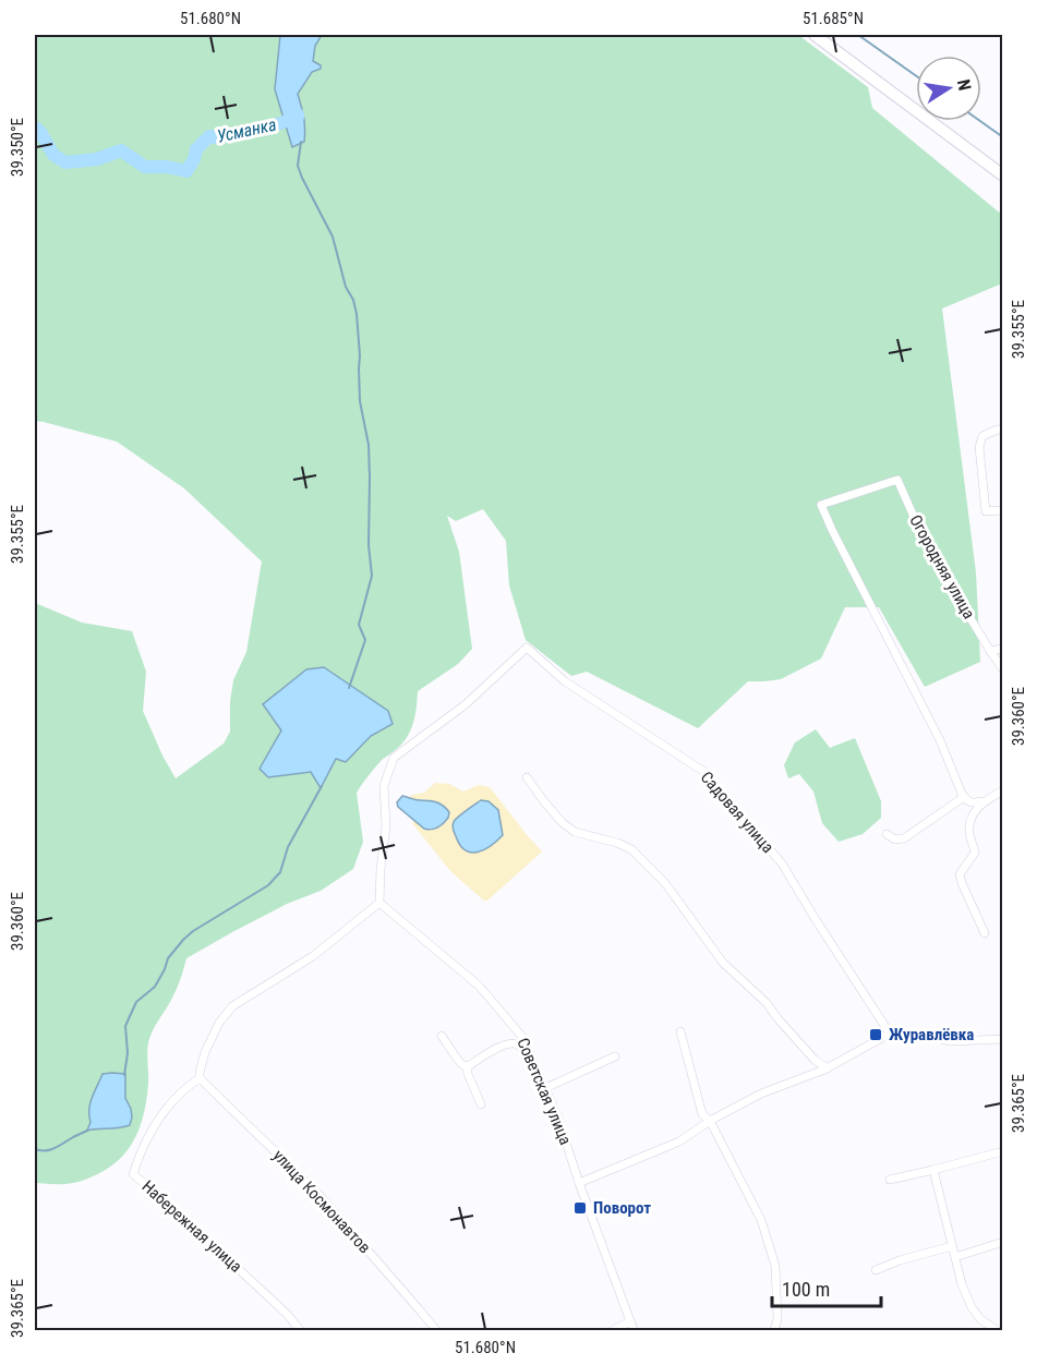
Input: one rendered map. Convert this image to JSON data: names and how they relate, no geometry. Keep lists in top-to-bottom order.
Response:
{
  "streets": {
    "street": [
      "Огородняя улица",
      "Садовая улица",
      "Советская улица",
      "улица Космонавтов",
      "Набережная улица"
    ]
  },
  "crossings": [
    ["Садовая улица", "Советская улица"],
    ["улица Космонавтов", "Набережная улица"]
  ],
  "water": ["Усманка"],
  "places": {
    "transit": ["Журавлёвка", "Поворот"]
  },
  "scale_bar": "100 m",
  "north": "right",
  "coordinates": [
    "51.680°N",
    "51.685°N",
    "39.350°E",
    "39.355°E",
    "39.360°E",
    "39.365°E"
  ]
}
